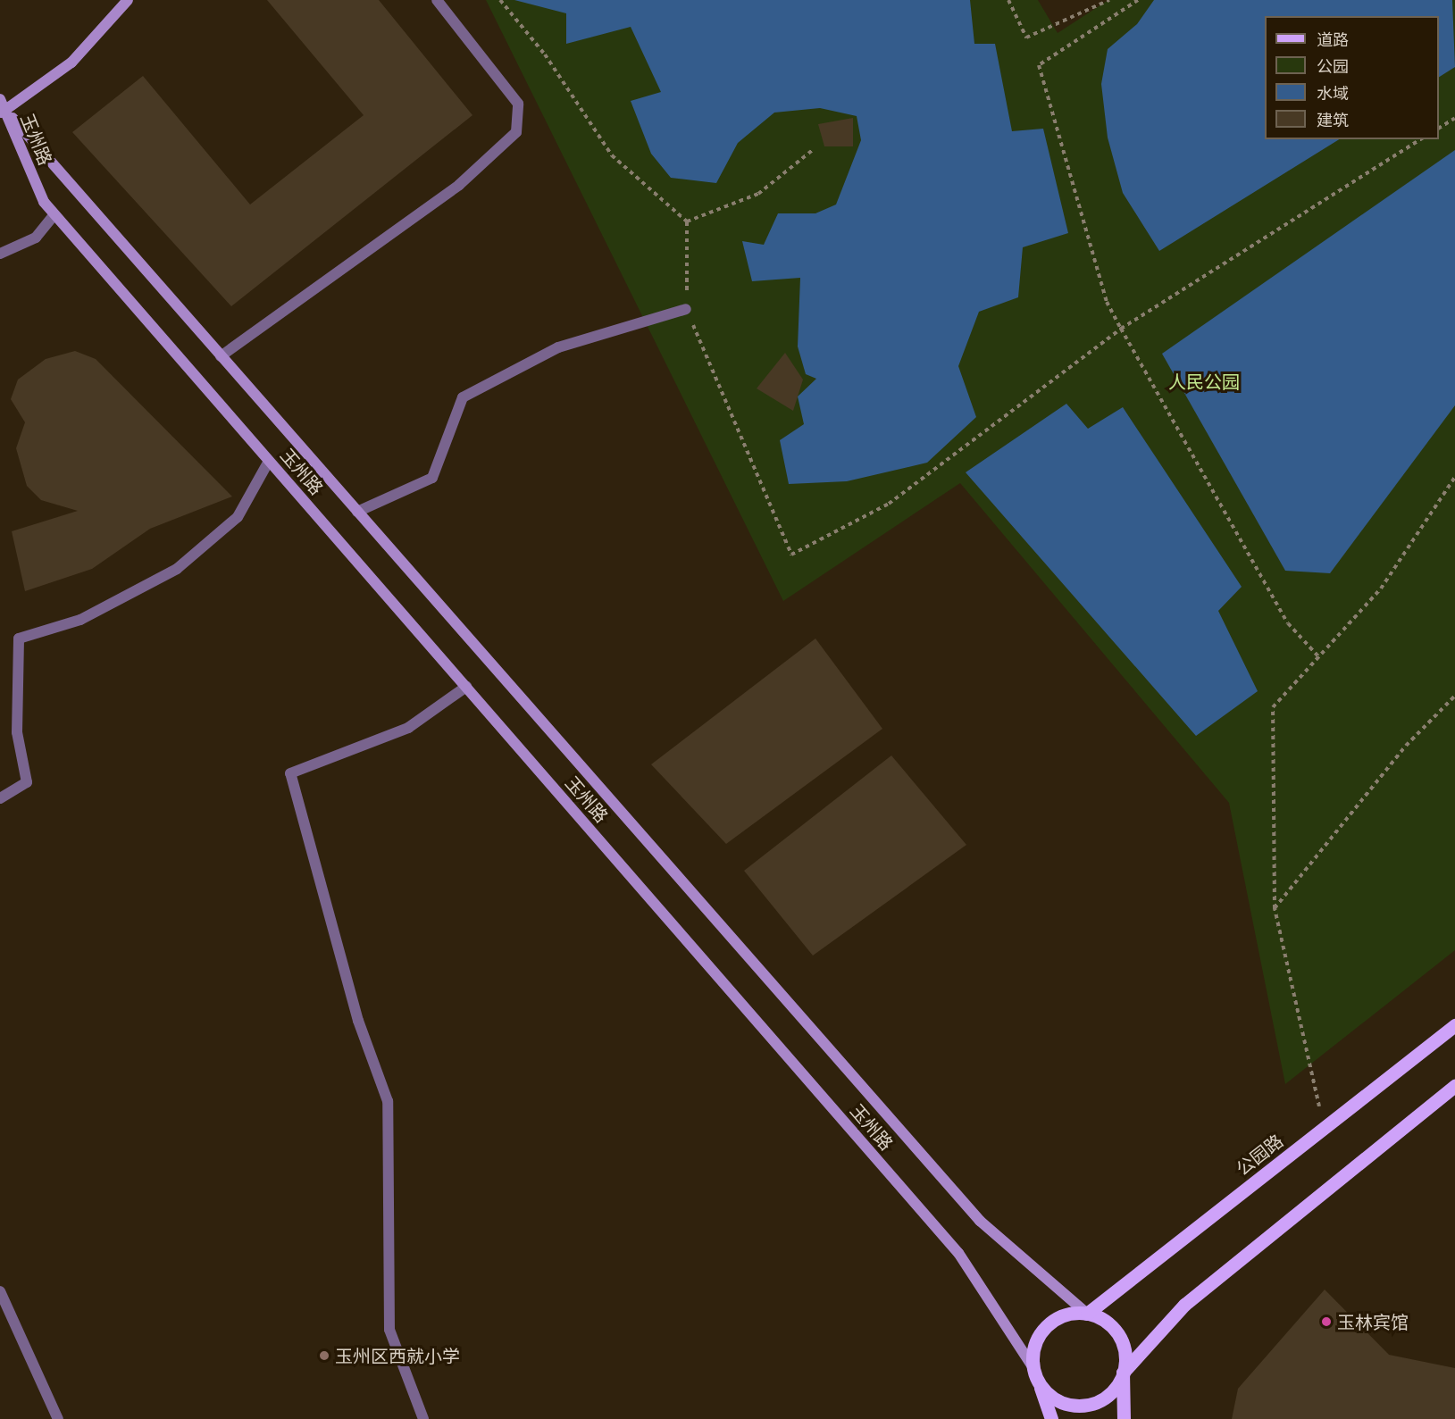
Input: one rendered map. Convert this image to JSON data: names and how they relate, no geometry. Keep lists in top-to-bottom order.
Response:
{
  "streets": {
    "main road": ["玉州路", "公园路"]
  },
  "crossings": [
    ["玉州路", "公园路"]
  ],
  "parks": ["人民公园"],
  "places": ["玉林宾馆", "玉州区西就小学"],
  "legend": [
    "道路",
    "公园",
    "水域",
    "建筑"
  ]
}
